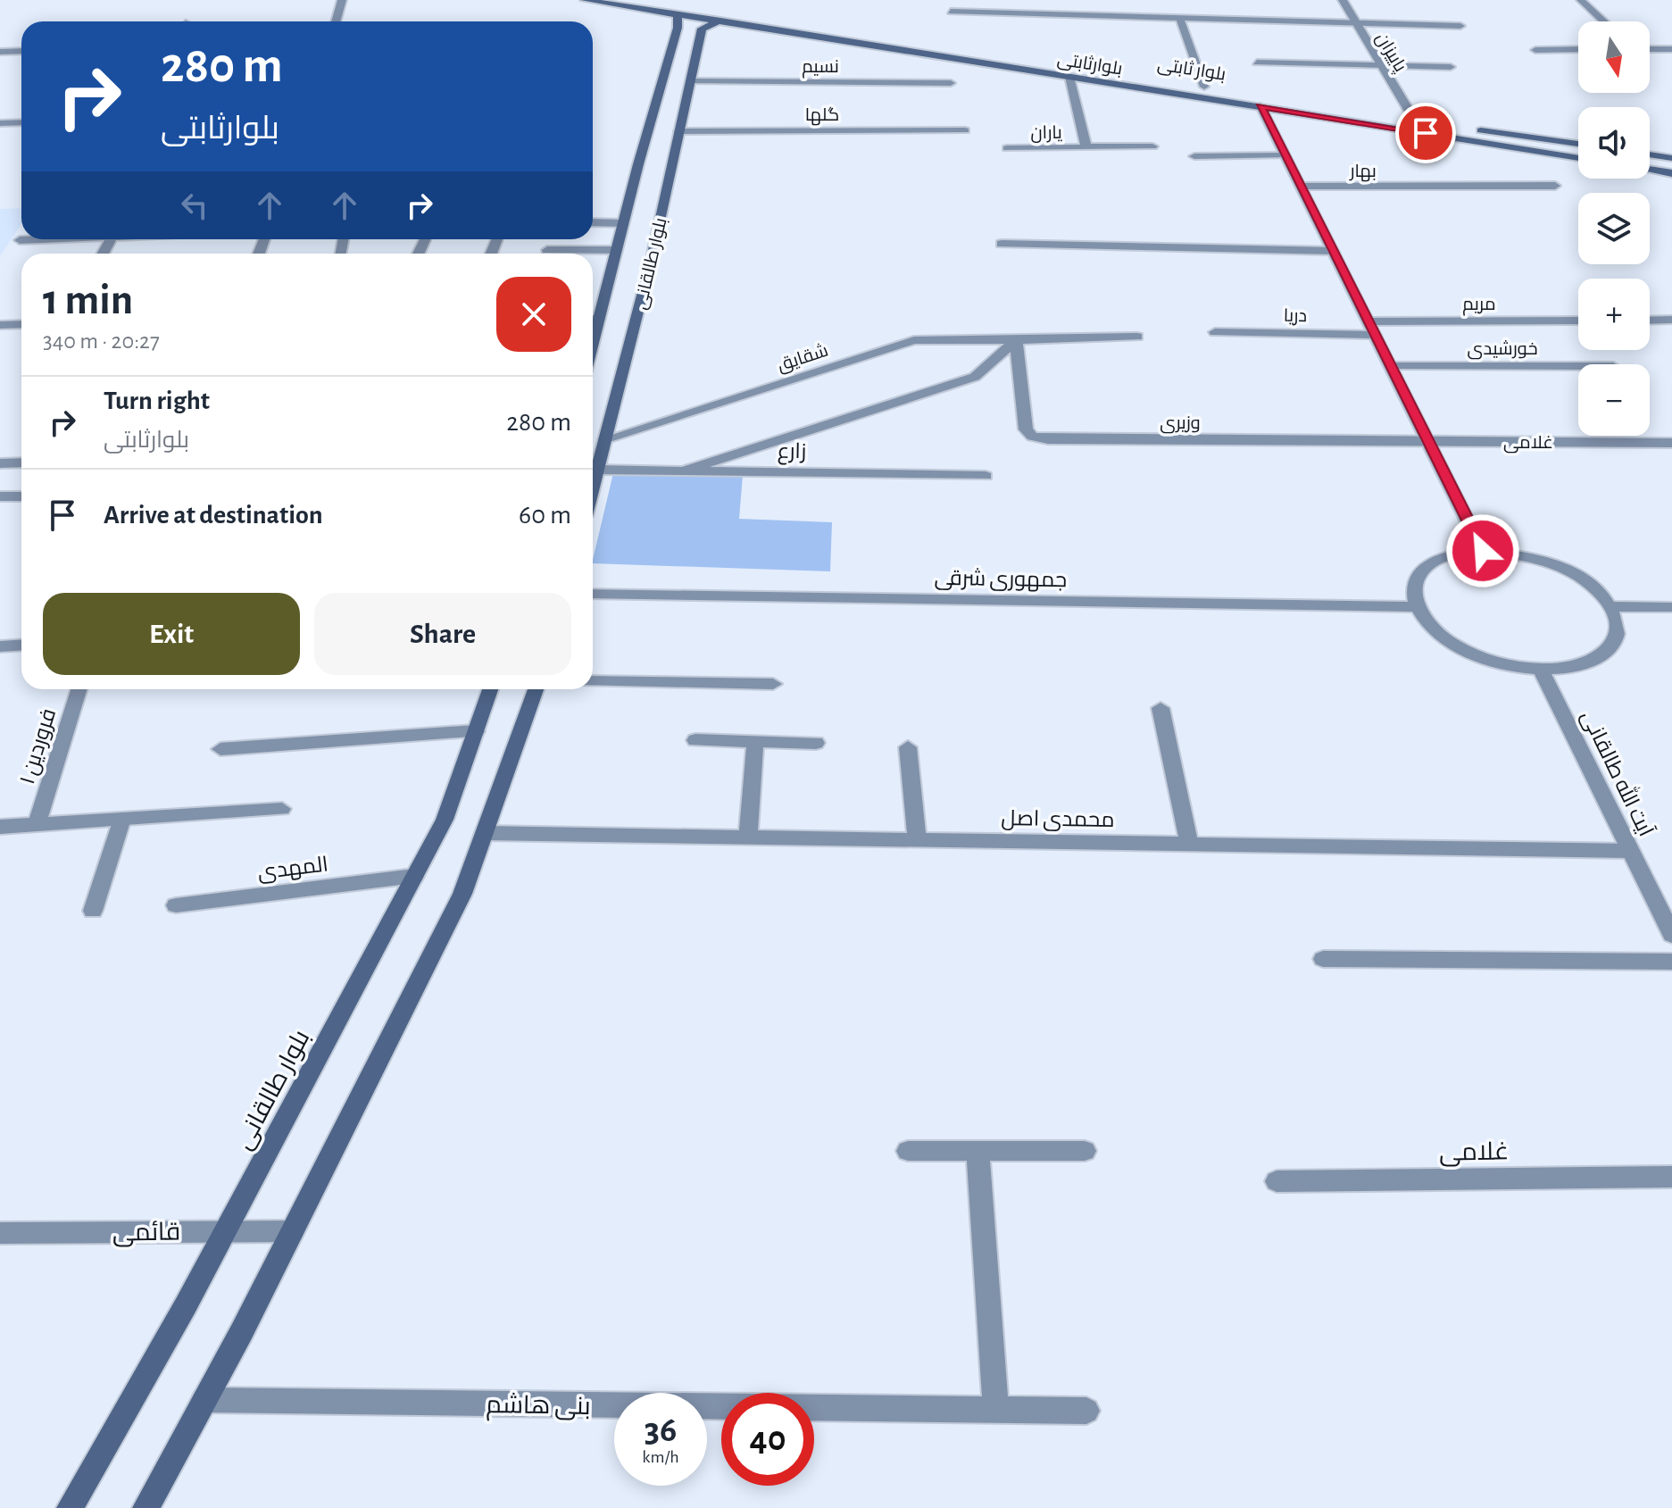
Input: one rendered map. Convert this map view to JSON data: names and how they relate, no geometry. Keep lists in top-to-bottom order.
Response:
{
  "streets": {
    "main road": ["بلوارثابتی", "بلوار ثابتی", "بلوار طالقانی"],
    "street": [
      "پاییزان",
      "نسیم",
      "گلها",
      "یاران",
      "بهار",
      "مریم",
      "دریا",
      "خورشیدی",
      "شقایق",
      "وزیری",
      "غلامی",
      "زارع",
      "جمهوری شرقی",
      "فروردین ۱",
      "آیت الله طالقانی",
      "محمدی اصل",
      "المهدی",
      "قائمی",
      "بنی هاشم"
    ]
  },
  "crossings": [
    ["پاییزان", "بلوار ثابتی"],
    ["بلوارثابتی", "یاران"],
    ["بلوارثابتی", "بلوار طالقانی"],
    ["نسیم", "بلوار طالقانی"],
    ["گلها", "بلوار طالقانی"],
    ["بلوار طالقانی", "شقایق"],
    ["بلوار طالقانی", "زارع"],
    ["بلوار طالقانی", "المهدی"],
    ["بلوار طالقانی", "قائمی"],
    ["شقایق", "وزیری"],
    ["وزیری", "غلامی"],
    ["آیت الله طالقانی", "محمدی اصل"]
  ],
  "north": "bottom",
  "page": {
    "map_buttons": ["+", "−"],
    "turn": ["280 m", "بلوارثابتی"],
    "heading": ["1 min", "340 m · 20:27"],
    "list": [
      {
        "name": "Turn right",
        "note": "بلوارثابتی",
        "value": "280 m"
      },
      {
        "name": "Arrive at destination",
        "value": "60 m"
      }
    ],
    "buttons": ["Exit", "Share"],
    "speed": "36 km/h",
    "limit": "40"
  }
}
